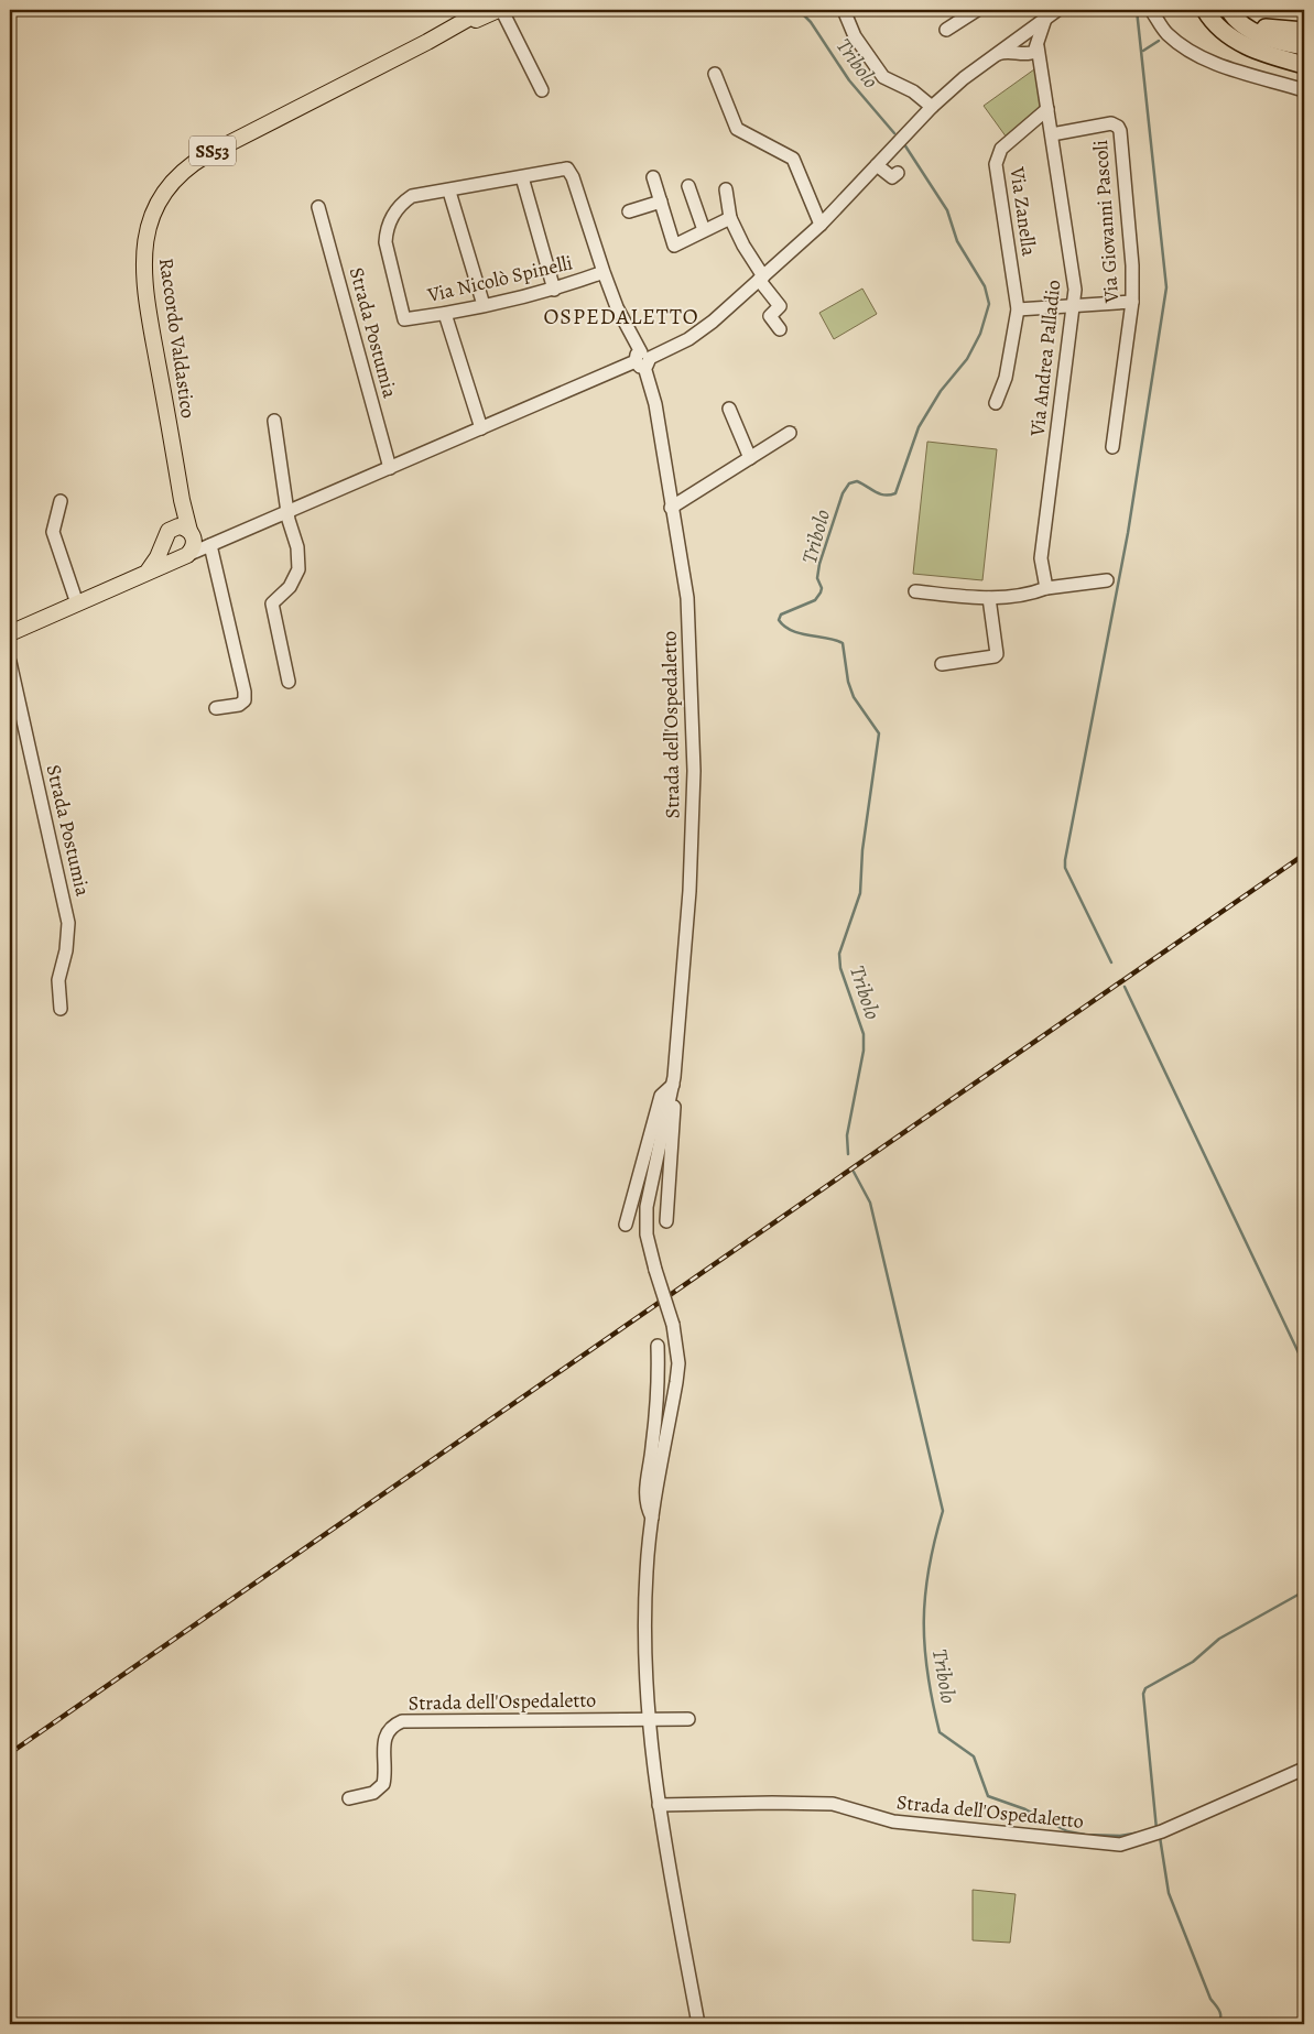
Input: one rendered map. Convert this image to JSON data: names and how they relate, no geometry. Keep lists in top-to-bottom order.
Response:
{
  "streets": {
    "main road": ["SS53", "Raccordo Valdastico"],
    "street": [
      "Via Zanella",
      "Via Giovanni Pascoli",
      "Via Nicolò Spinelli",
      "Strada Postumia",
      "Via Andrea Palladio",
      "Strada dell'Ospedaletto"
    ]
  },
  "crossings": [
    ["Via Zanella", "Via Andrea Palladio"],
    ["Via Giovanni Pascoli", "Via Andrea Palladio"],
    ["Via Nicolò Spinelli", "Strada dell'Ospedaletto"]
  ],
  "districts": ["OSPEDALETTO"],
  "water": ["Tribolo"]
}
